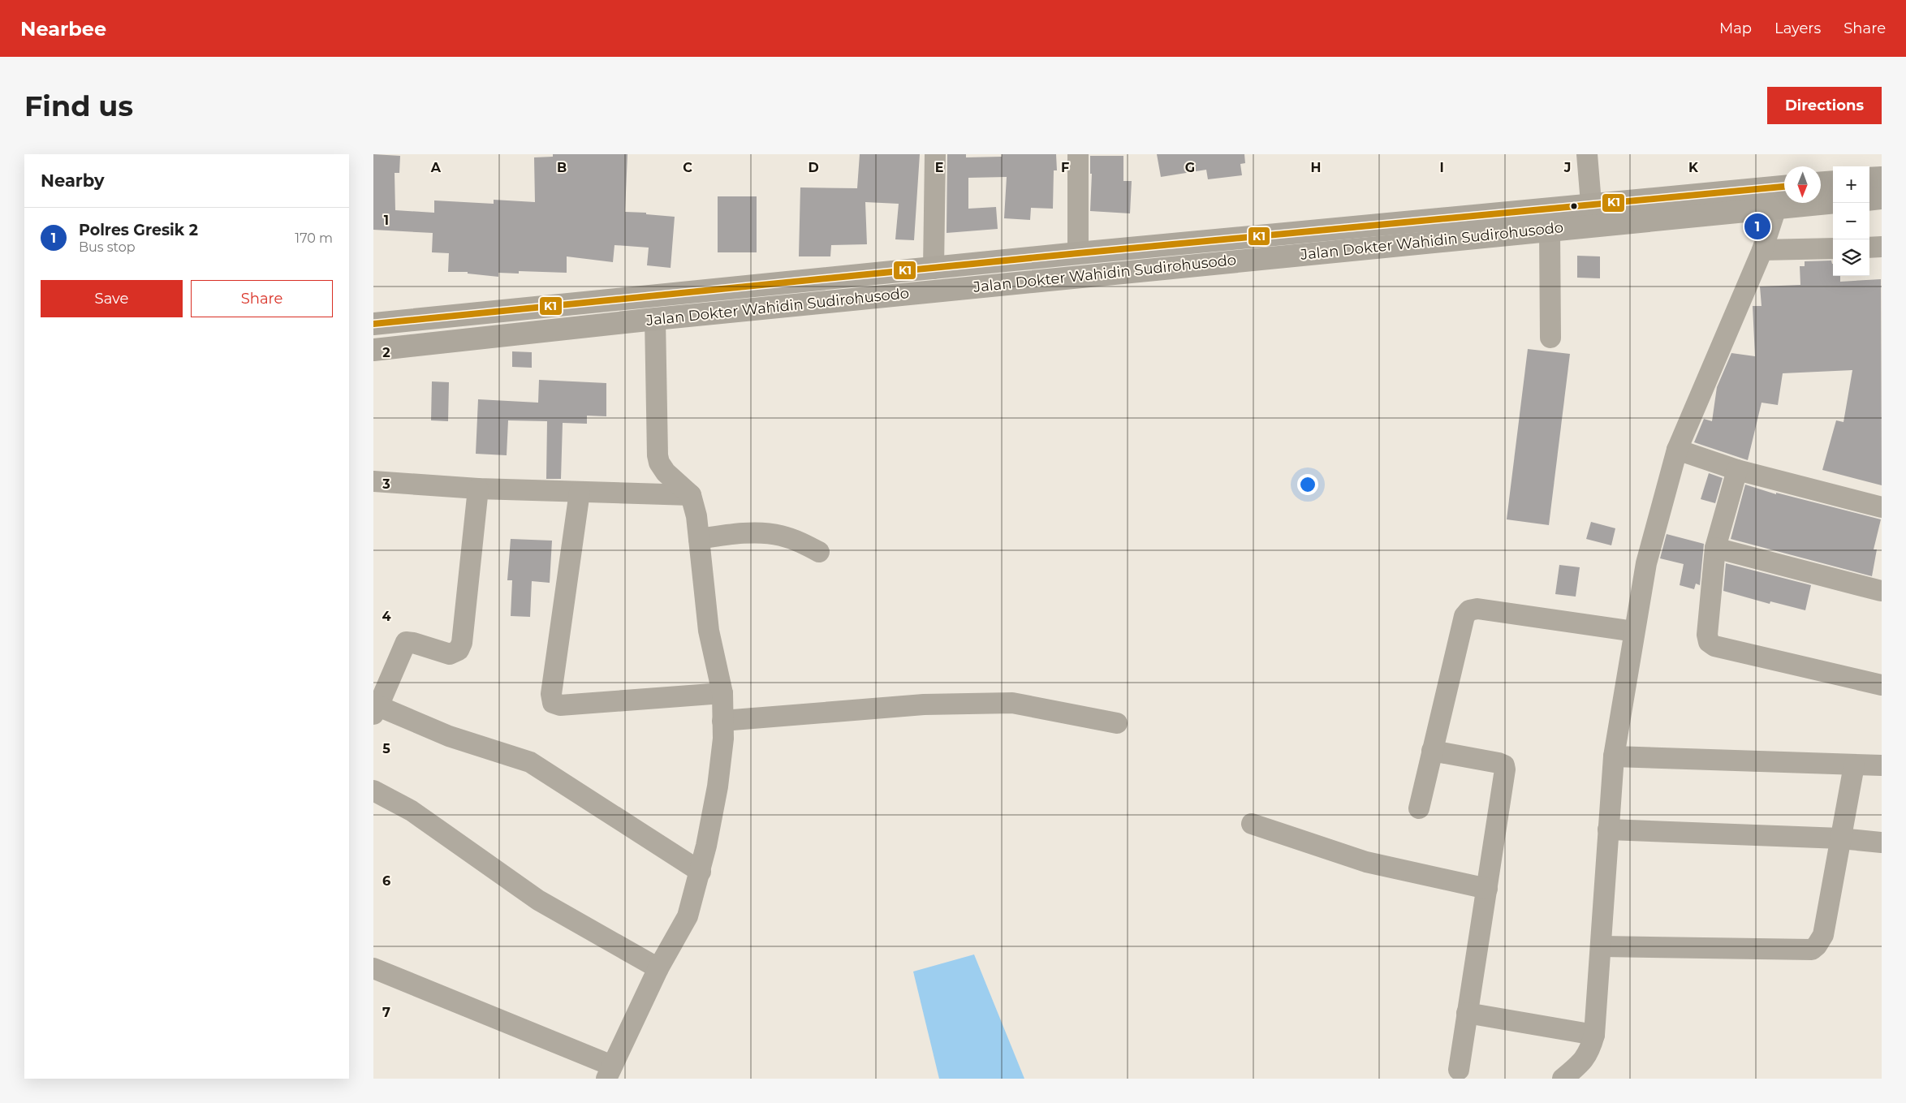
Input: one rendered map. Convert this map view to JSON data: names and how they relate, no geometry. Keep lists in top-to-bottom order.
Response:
{
  "streets": {
    "highway": ["Jalan Dokter Wahidin Sudirohusodo"]
  },
  "lines": ["transit line K1"],
  "north": "bottom",
  "page": {
    "header": "Nearbee",
    "nav": ["Map", "Layers", "Share"],
    "buttons": [
      "Directions",
      ["Save", "Share"]
    ],
    "title": "Find us",
    "heading": "Nearby",
    "map_buttons": ["+", "−"],
    "list": [
      {
        "mark": "1",
        "name": "Polres Gresik 2",
        "note": "Bus stop",
        "value": "170 m"
      }
    ],
    "pins": "1"
  },
  "grid": {
    "columns": [
      "A",
      "B",
      "C",
      "D",
      "E",
      "F",
      "G",
      "H",
      "I",
      "J",
      "K"
    ],
    "rows": [
      "1",
      "2",
      "3",
      "4",
      "5",
      "6",
      "7"
    ]
  }
}
